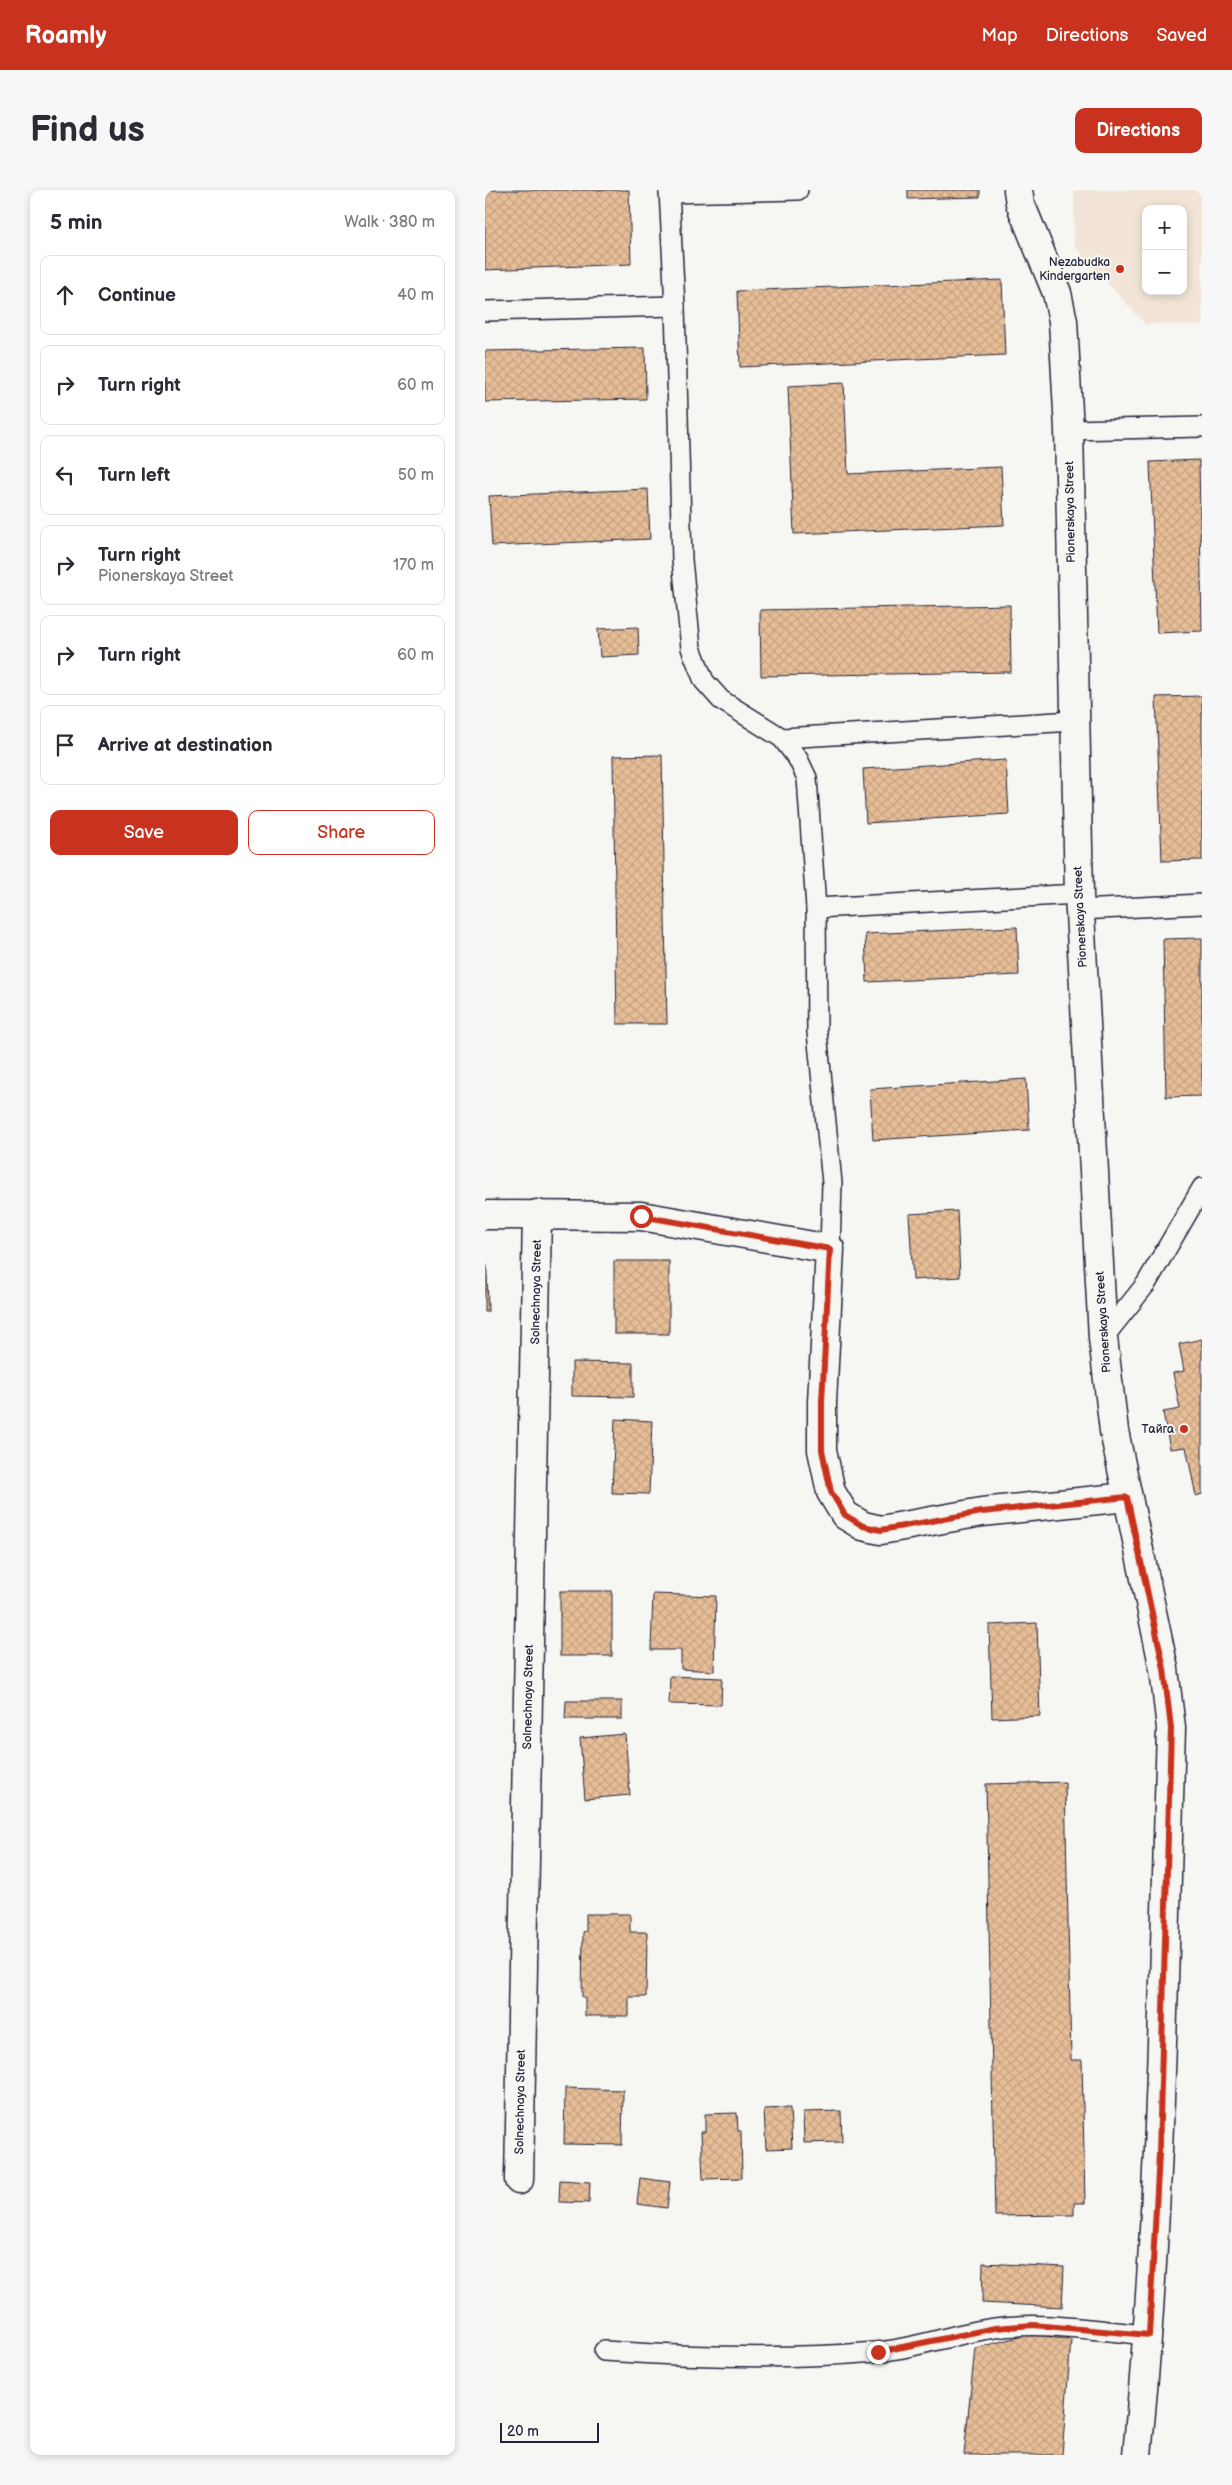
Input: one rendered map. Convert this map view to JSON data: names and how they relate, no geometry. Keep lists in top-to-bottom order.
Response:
{
  "streets": {
    "street": ["Pionerskaya Street", "Solnechnaya Street"]
  },
  "places": ["Nezabudka Kindergarten", "Тайга"],
  "scale_bar": "20 m",
  "page": {
    "header": "Roamly",
    "nav": ["Map", "Directions", "Saved"],
    "buttons": [
      "Directions",
      ["Save", "Share"]
    ],
    "title": "Find us",
    "heading": ["5 min", "Walk · 380 m"],
    "map_buttons": ["+", "−"],
    "list": [
      ["Continue", "40 m"],
      ["Turn right", "60 m"],
      ["Turn left", "50 m"],
      ["Turn right", "Pionerskaya Street", "170 m"],
      ["Turn right", "60 m"],
      "Arrive at destination"
    ],
    "scale": "20 m"
  }
}
